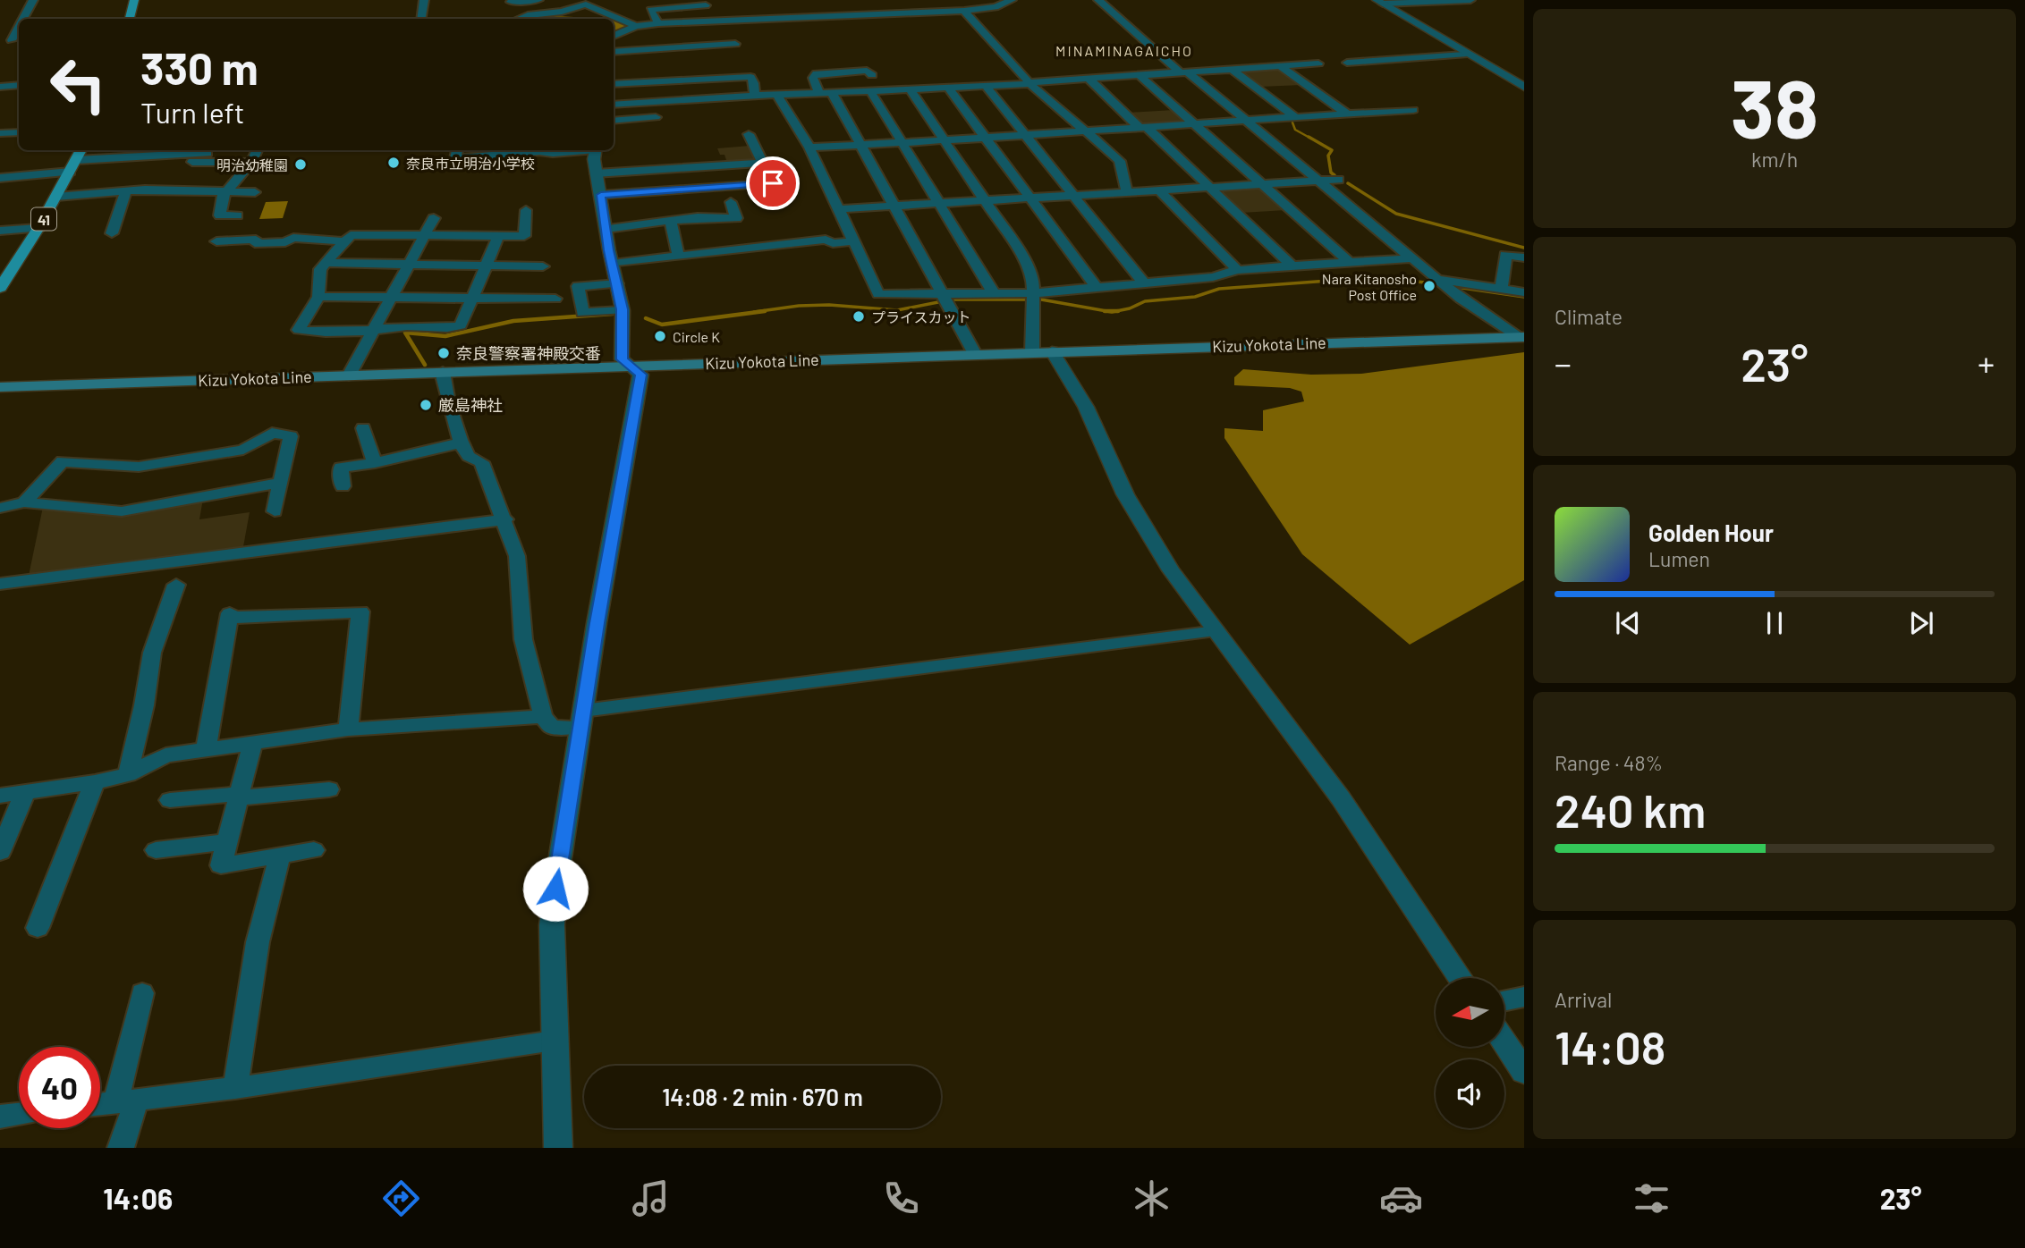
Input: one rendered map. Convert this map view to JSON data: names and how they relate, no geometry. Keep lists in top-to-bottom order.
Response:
{
  "streets": {
    "main road": ["41", "Kizu Yokota Line"]
  },
  "districts": ["MINAMINAGAICHO"],
  "places": [
    "奈良市立明治小学校",
    "明治幼稚園",
    "Nara Kitanosho Post Office",
    "プライスカット",
    "Circle K",
    "奈良警察署神殿交番",
    "厳島神社"
  ],
  "north": "left",
  "page": {
    "tile": [
      ["38", "km/h"],
      "Climate",
      ["Range · 48%", "240 km"],
      ["Arrival", "14:08"]
    ],
    "turn": ["330 m", "Turn left"],
    "heat": ["−", "23°", "+"],
    "song": ["Golden Hour", "Lumen"],
    "limit": "40",
    "trip": "14:08 · 2 min · 670 m",
    "tabs": ["14:06", "23°"]
  }
}
